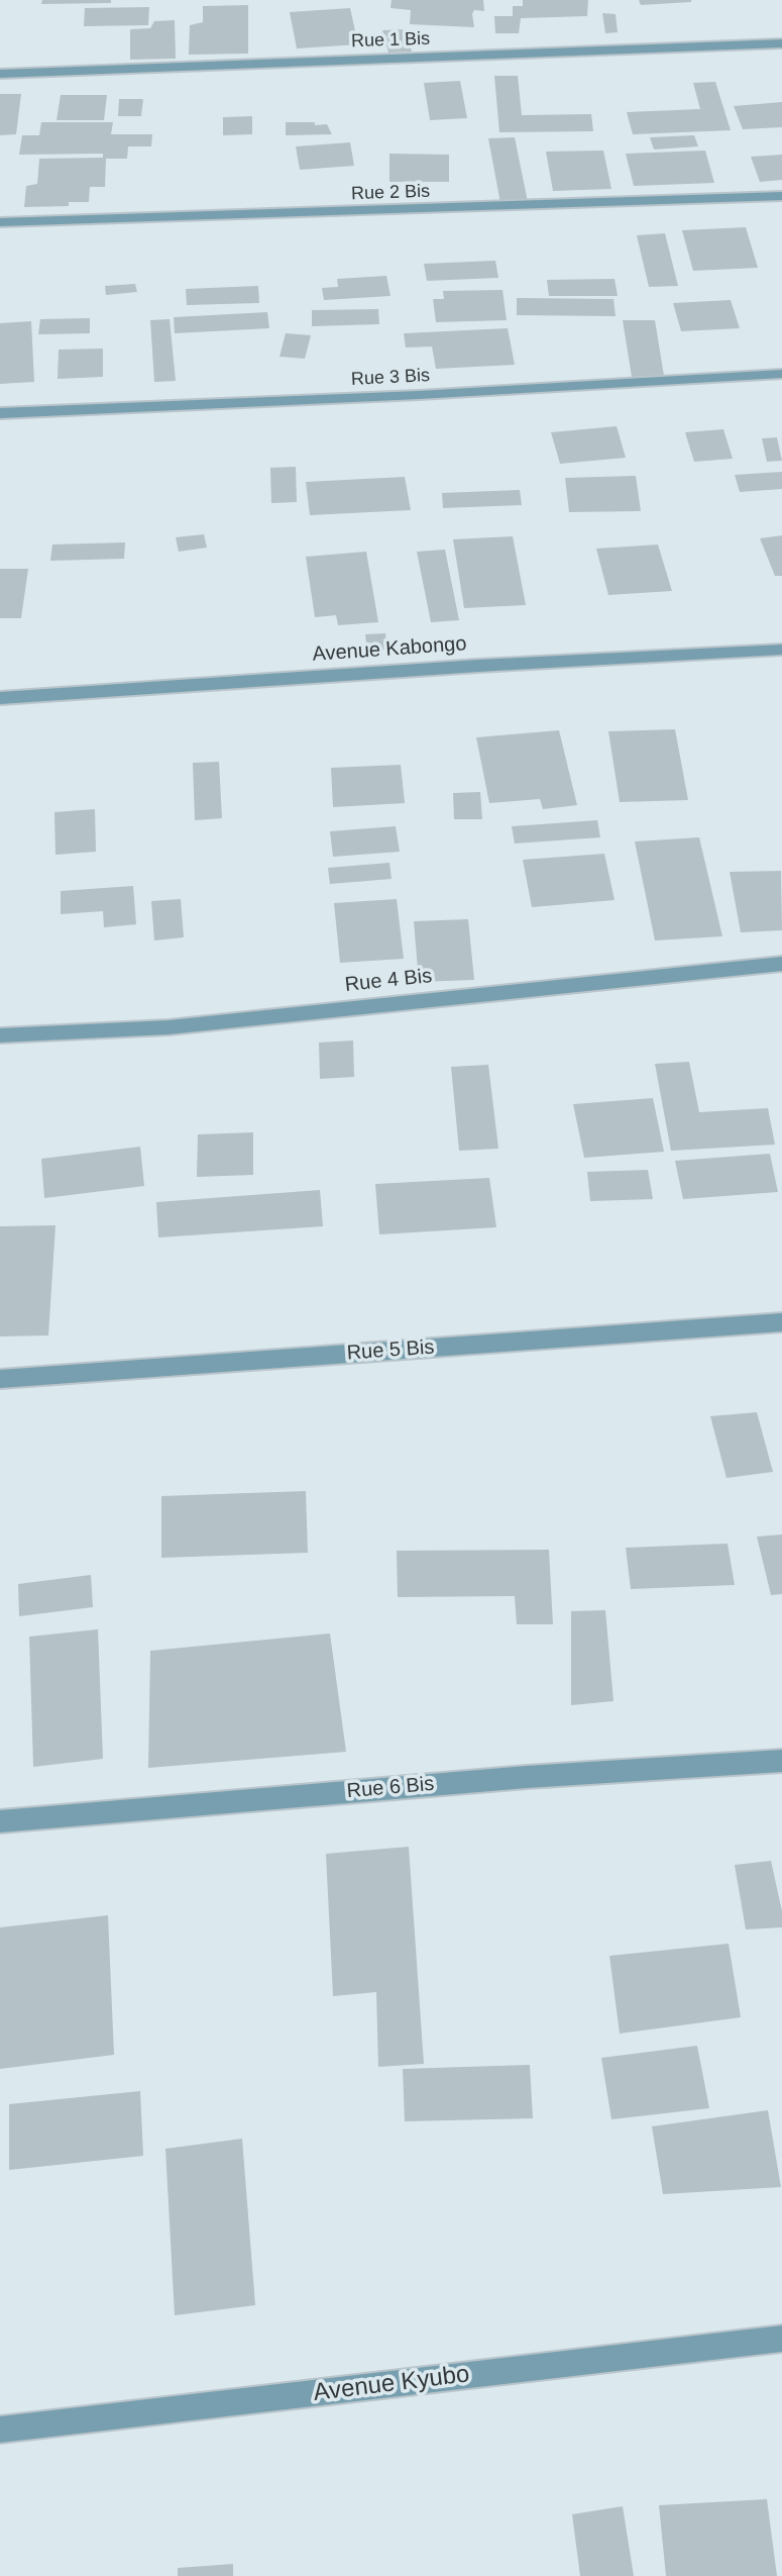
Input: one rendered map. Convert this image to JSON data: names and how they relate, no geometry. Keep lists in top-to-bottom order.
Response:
{
  "streets": {
    "street": [
      "Rue 1 Bis",
      "Rue 2 Bis",
      "Rue 3 Bis",
      "Avenue Kabongo",
      "Rue 4 Bis",
      "Rue 5 Bis",
      "Rue 6 Bis",
      "Avenue Kyubo"
    ]
  }
}
